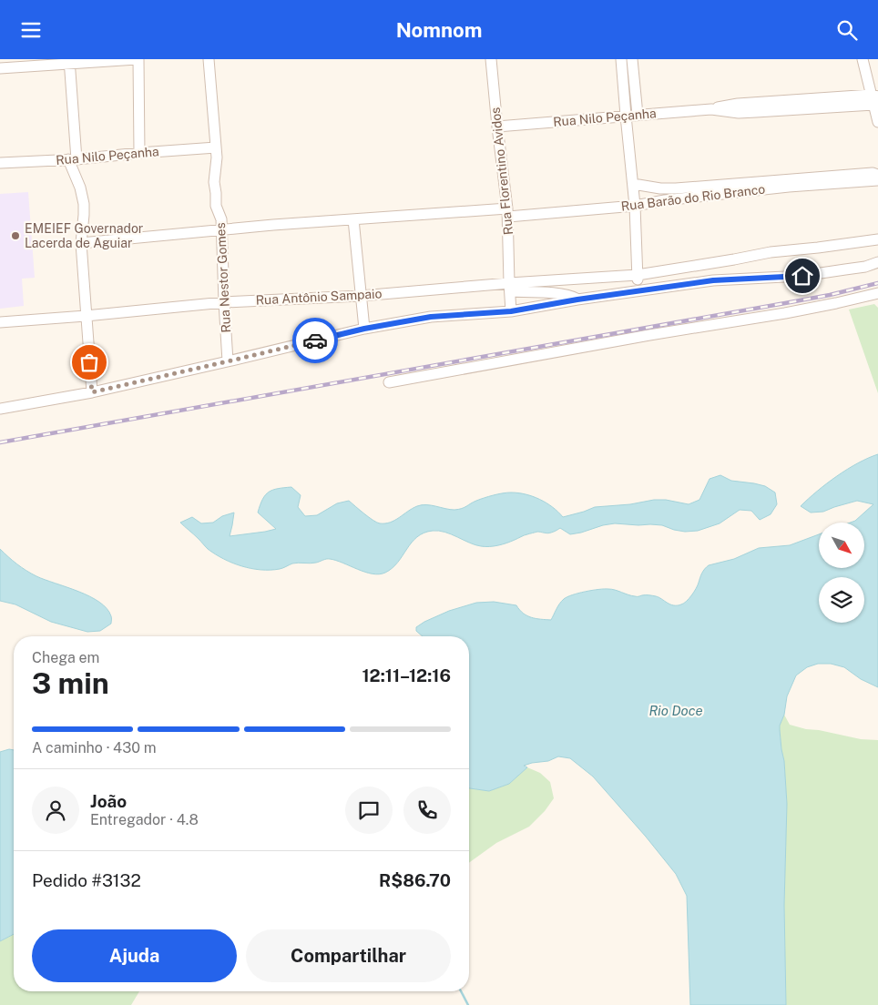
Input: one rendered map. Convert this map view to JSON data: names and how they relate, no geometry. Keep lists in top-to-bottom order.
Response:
{
  "streets": {
    "street": [
      "Rua Nilo Peçanha",
      "Rua Florentino Avidos",
      "Rua Barão do Rio Branco",
      "Rua Nestor Gomes",
      "Rua Antônio Sampaio"
    ]
  },
  "crossings": [
    ["Rua Nilo Peçanha", "Rua Florentino Avidos"],
    ["Rua Nilo Peçanha", "Rua Nestor Gomes"],
    ["Rua Florentino Avidos", "Rua Barão do Rio Branco"],
    ["Rua Florentino Avidos", "Rua Antônio Sampaio"],
    ["Rua Nestor Gomes", "Rua Antônio Sampaio"]
  ],
  "water": ["Rio Doce"],
  "places": ["EMEIEF Governador Lacerda de Aguiar"],
  "north": "bottom right",
  "page": {
    "header": "Nomnom",
    "heading": ["3 min", "Chega em", "12:11–12:16"],
    "panel": [
      "João",
      "Entregador · 4.8",
      "Pedido #3132",
      "R$86.70"
    ],
    "bar": "A caminho · 430 m",
    "buttons": ["Ajuda", "Compartilhar"]
  }
}
